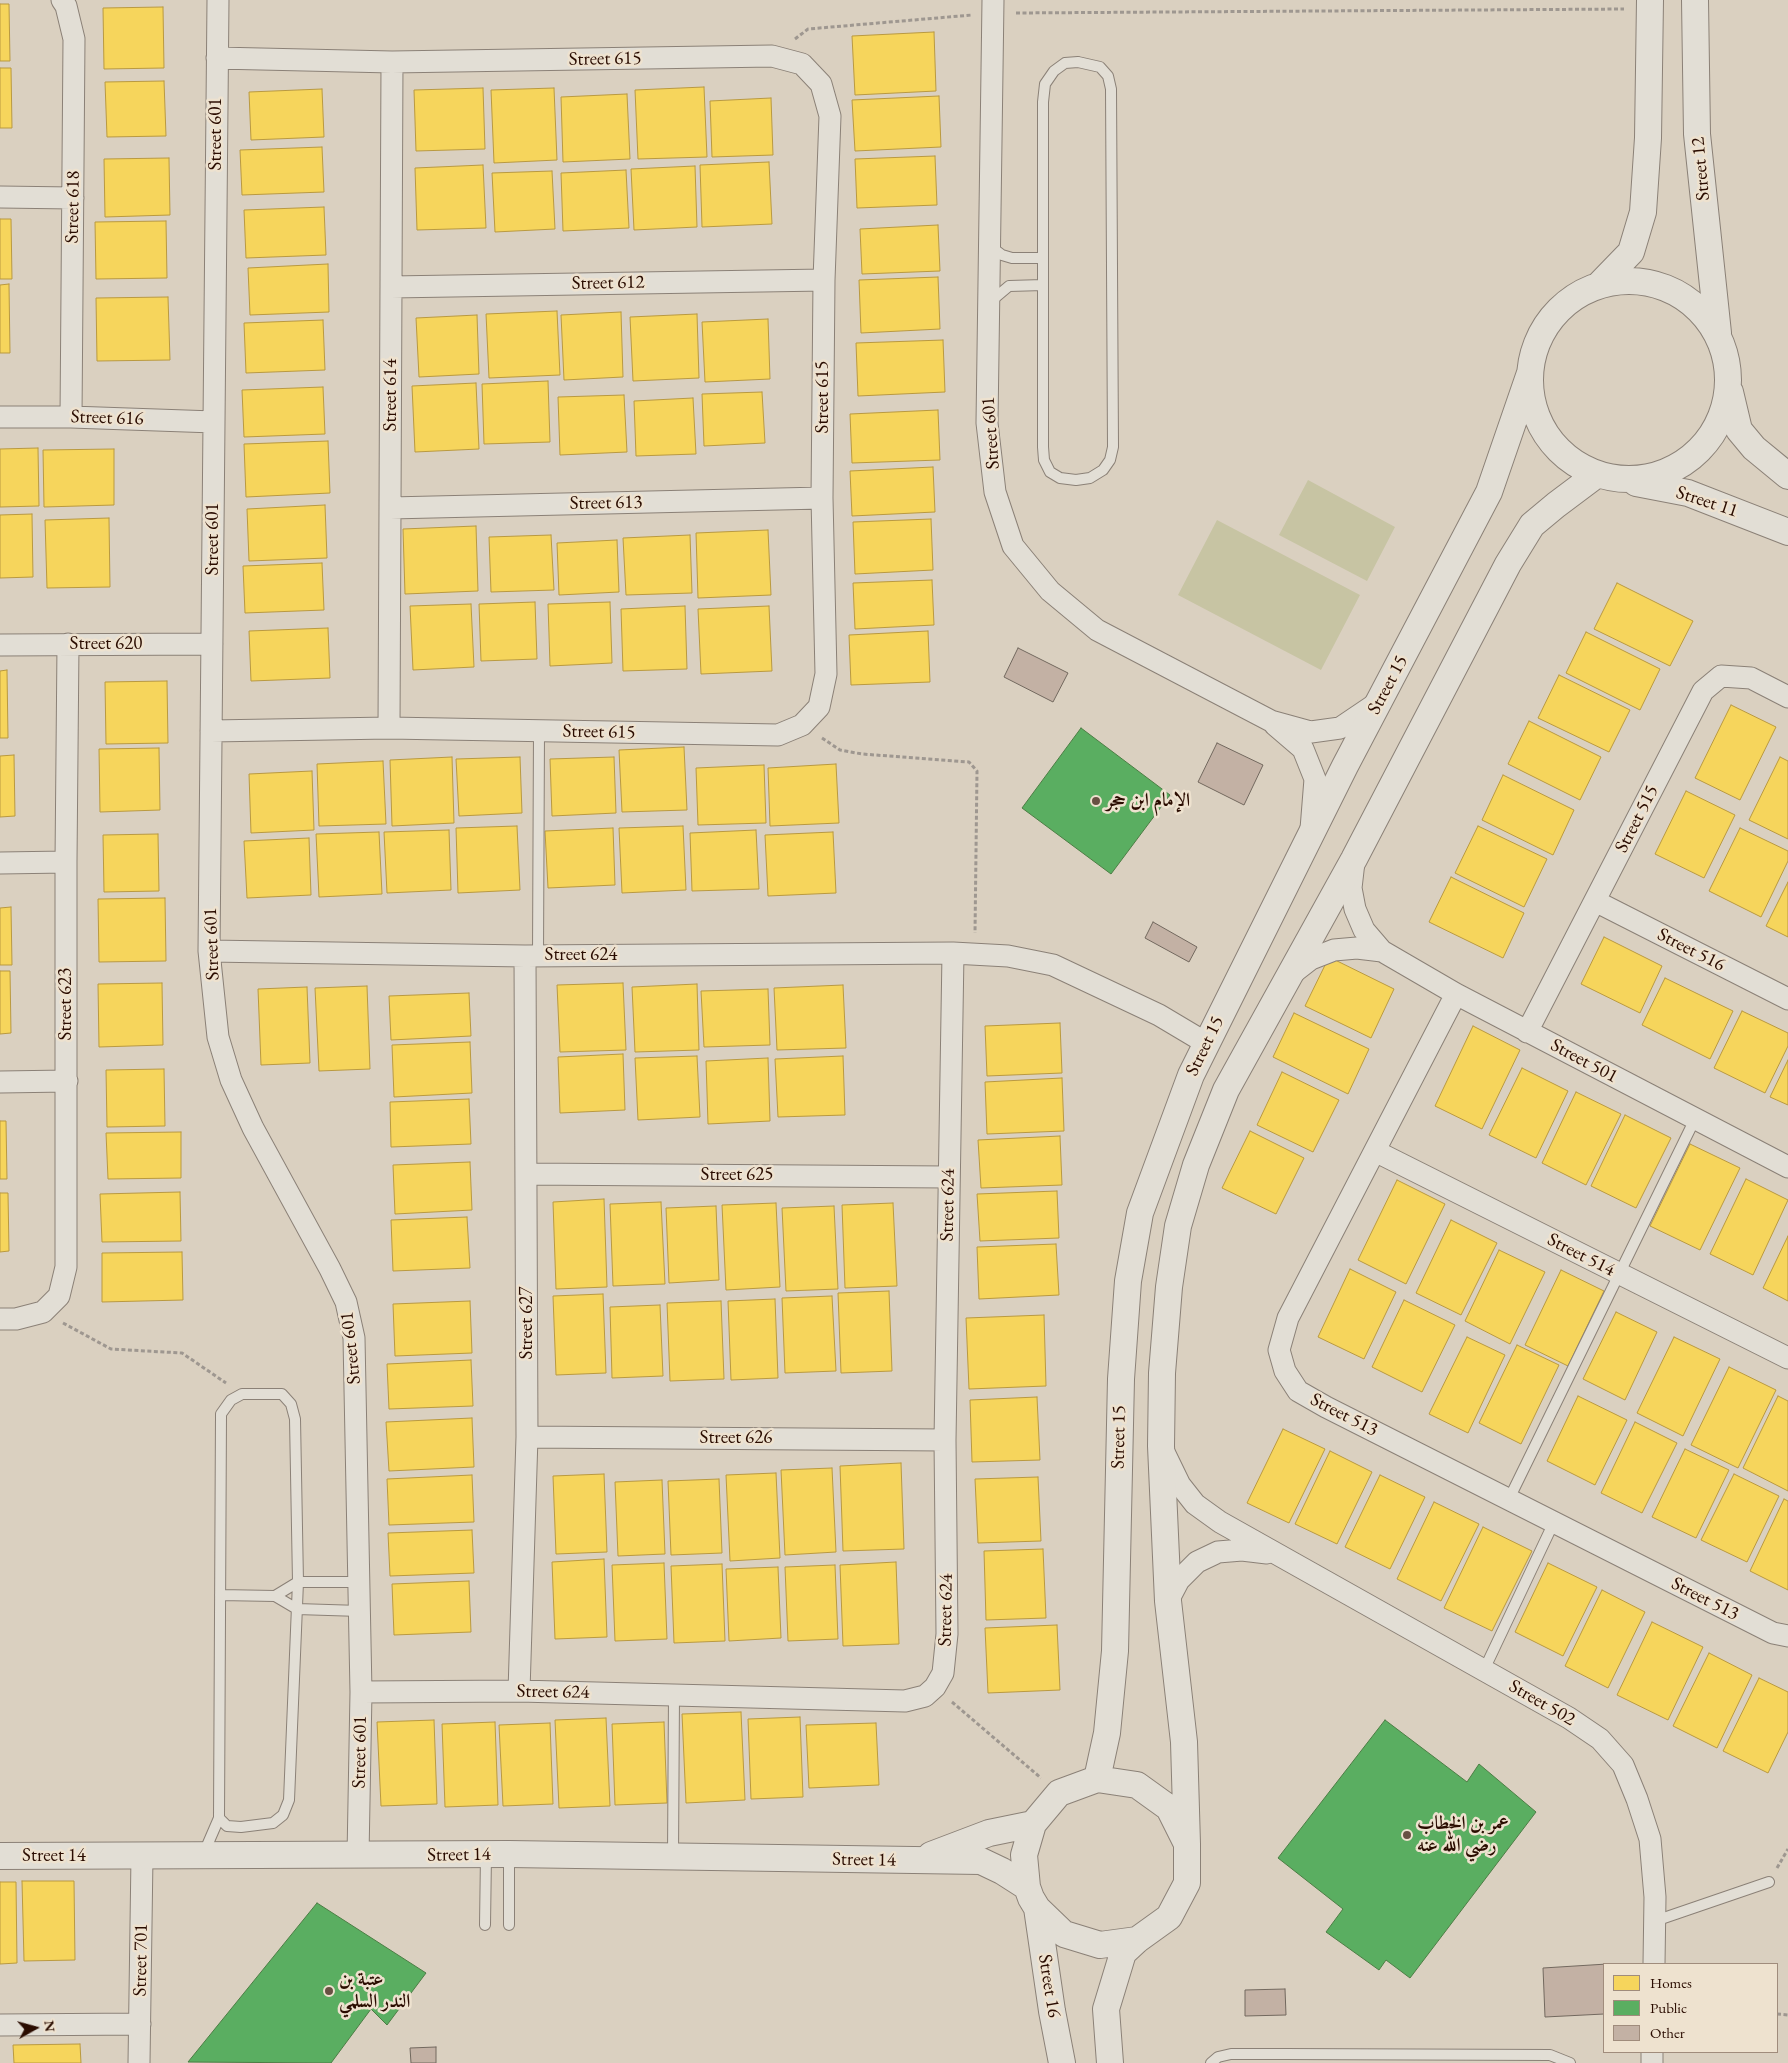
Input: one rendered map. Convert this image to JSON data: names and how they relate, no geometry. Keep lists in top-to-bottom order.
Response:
{
  "streets": {
    "street": [
      "Street 615",
      "Street 601",
      "Street 12",
      "Street 618",
      "Street 612",
      "Street 614",
      "Street 616",
      "Street 11",
      "Street 613",
      "Street 620",
      "Street 15",
      "Street 515",
      "Street 516",
      "Street 624",
      "Street 623",
      "Street 501",
      "Street 625",
      "Street 514",
      "Street 627",
      "Street 513",
      "Street 626",
      "Street 502",
      "Street 14",
      "Street 701",
      "Street 16"
    ]
  },
  "crossings": [
    ["Street 615", "Street 601"],
    ["Street 615", "Street 612"],
    ["Street 615", "Street 614"],
    ["Street 615", "Street 613"],
    ["Street 601", "Street 616"],
    ["Street 601", "Street 620"],
    ["Street 601", "Street 15"],
    ["Street 601", "Street 624"],
    ["Street 601", "Street 14"],
    ["Street 618", "Street 616"],
    ["Street 612", "Street 614"],
    ["Street 614", "Street 613"],
    ["Street 11", "Street 15"],
    ["Street 620", "Street 623"],
    ["Street 15", "Street 624"],
    ["Street 15", "Street 501"],
    ["Street 15", "Street 502"],
    ["Street 15", "Street 14"],
    ["Street 15", "Street 16"],
    ["Street 515", "Street 516"],
    ["Street 515", "Street 501"],
    ["Street 624", "Street 625"],
    ["Street 624", "Street 627"],
    ["Street 624", "Street 626"],
    ["Street 501", "Street 513"],
    ["Street 625", "Street 627"],
    ["Street 514", "Street 513"],
    ["Street 627", "Street 626"],
    ["Street 14", "Street 701"],
    ["Street 14", "Street 16"]
  ],
  "places": ["الإمام ابن حجر", "عمر بن الخطاب رضي الله عنه", "عتبة بن الندر السلمي"],
  "legend": ["Homes", "Public", "Other"],
  "north": "right"
}
